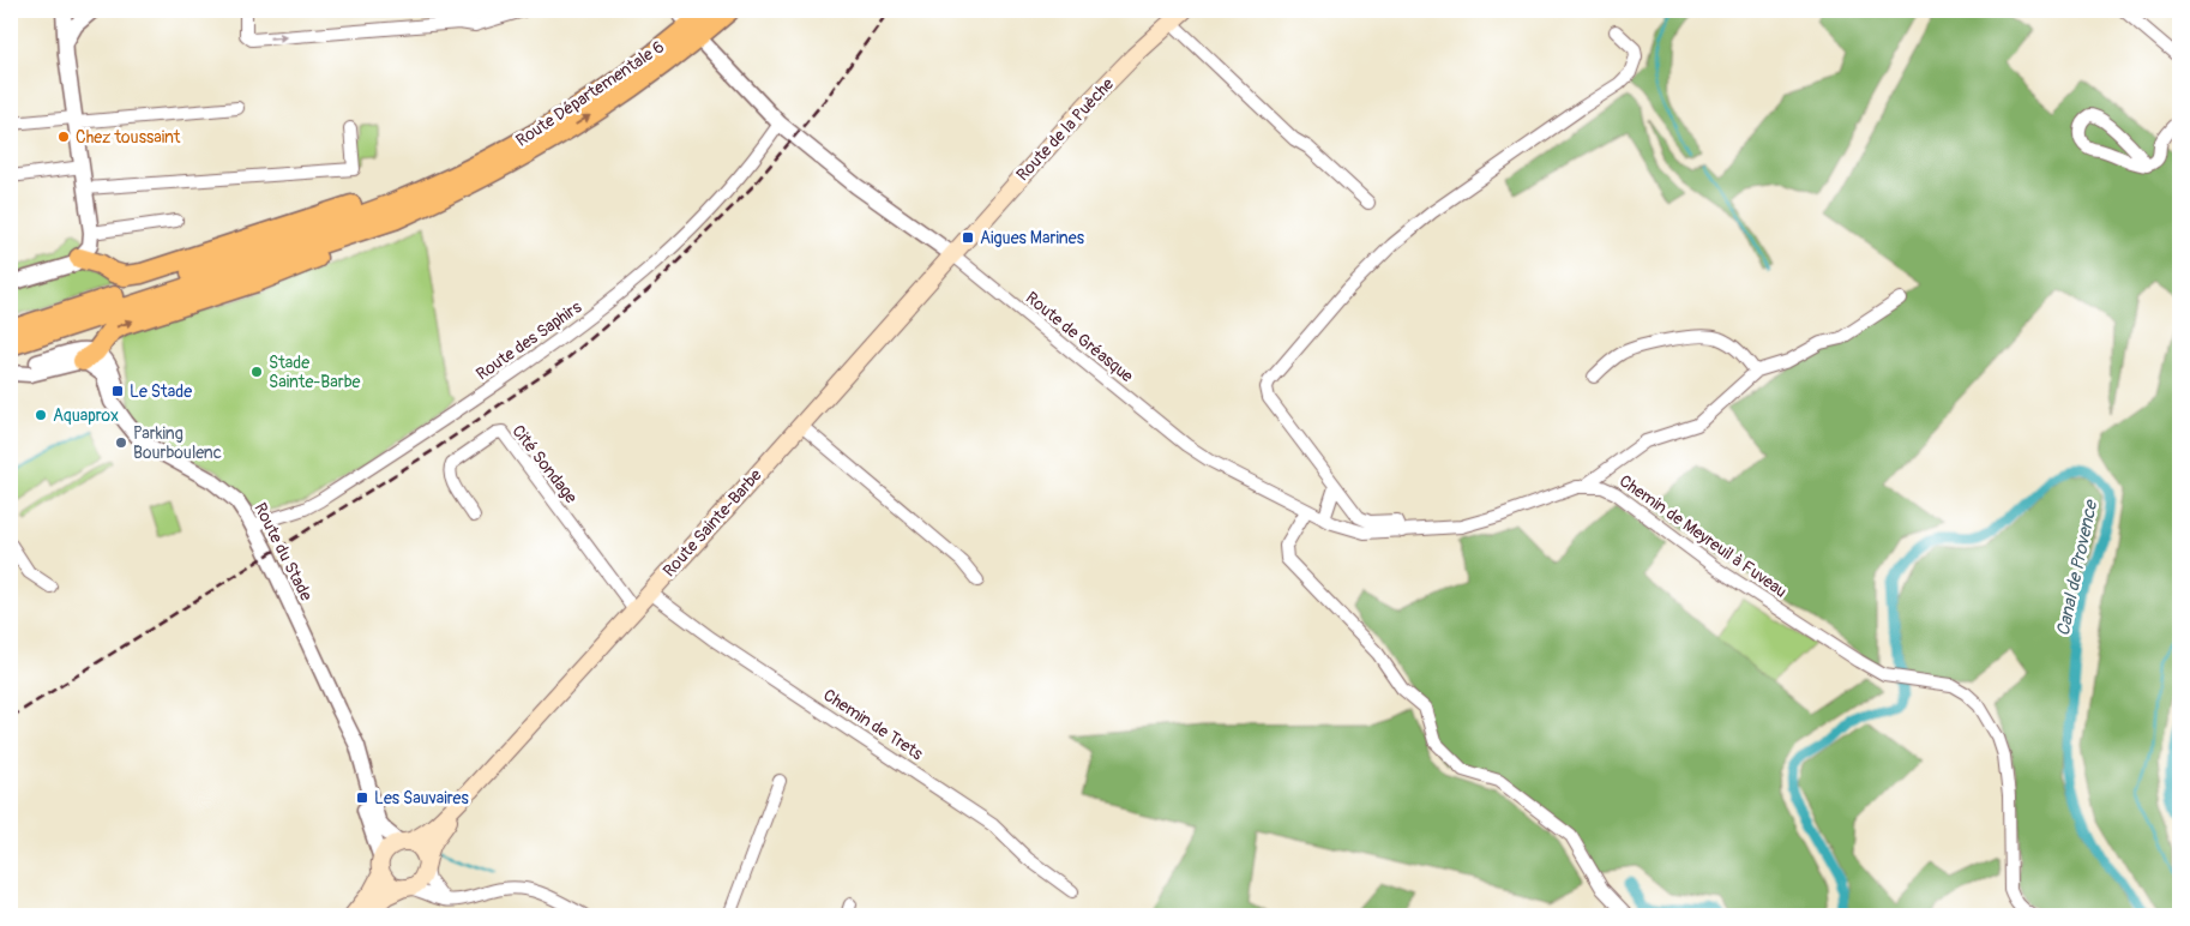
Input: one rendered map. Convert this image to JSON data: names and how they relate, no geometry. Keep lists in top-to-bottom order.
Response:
{
  "streets": {
    "highway": ["Route Départementale 6"],
    "main road": ["Route de la Puèche", "Route Sainte-Barbe"],
    "street": [
      "Route de Gréasque",
      "Route des Saphirs",
      "Cité Sondage",
      "Chemin de Meyreuil à Fuveau",
      "Route du Stade",
      "Chemin de Trets"
    ]
  },
  "crossings": [
    ["Route de la Puèche", "Route de Gréasque"],
    ["Route de la Puèche", "Route Sainte-Barbe"],
    ["Route de Gréasque", "Route Sainte-Barbe"],
    ["Route de Gréasque", "Chemin de Meyreuil à Fuveau"],
    ["Route des Saphirs", "Route du Stade"],
    ["Cité Sondage", "Route Sainte-Barbe"],
    ["Route Sainte-Barbe", "Route du Stade"],
    ["Route Sainte-Barbe", "Chemin de Trets"]
  ],
  "water": ["Canal de Provence"],
  "places": {
    "other": [
      "Chez toussaint",
      "Stade Sainte-Barbe",
      "Aquaprox",
      "Parking Bourboulenc"
    ],
    "transit": ["Aigues Marines", "Le Stade", "Les Sauvaires"]
  }
}
